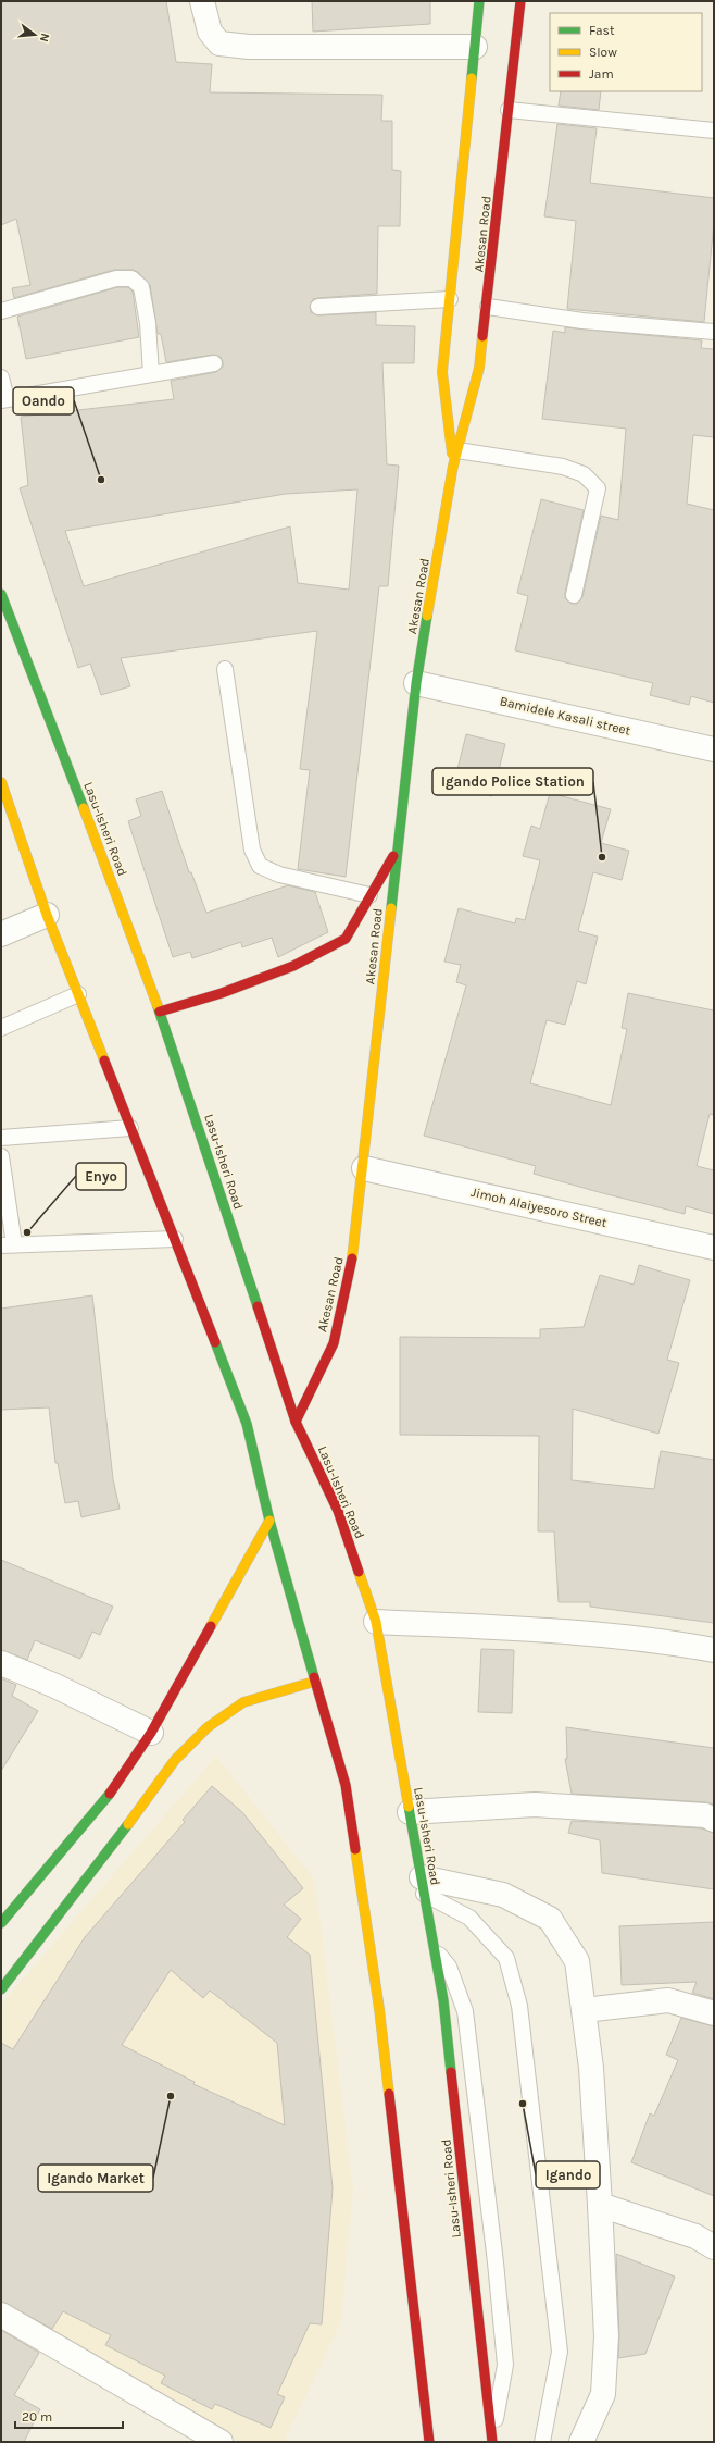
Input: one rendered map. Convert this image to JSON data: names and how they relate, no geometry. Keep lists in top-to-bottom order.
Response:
{
  "streets": {
    "main road": ["Akesan Road", "Lasu-Isheri Road"],
    "street": ["Bamidele Kasali street", "Jimoh Alaiyesoro Street"]
  },
  "crossings": [
    ["Akesan Road", "Bamidele Kasali street"],
    ["Akesan Road", "Lasu-Isheri Road"],
    ["Akesan Road", "Jimoh Alaiyesoro Street"]
  ],
  "places": [
    "Oando",
    "Igando Police Station",
    "Enyo",
    "Igando Market",
    "Igando"
  ],
  "legend": ["Fast", "Slow", "Jam"],
  "scale_bar": "20 m",
  "north": "right"
}
